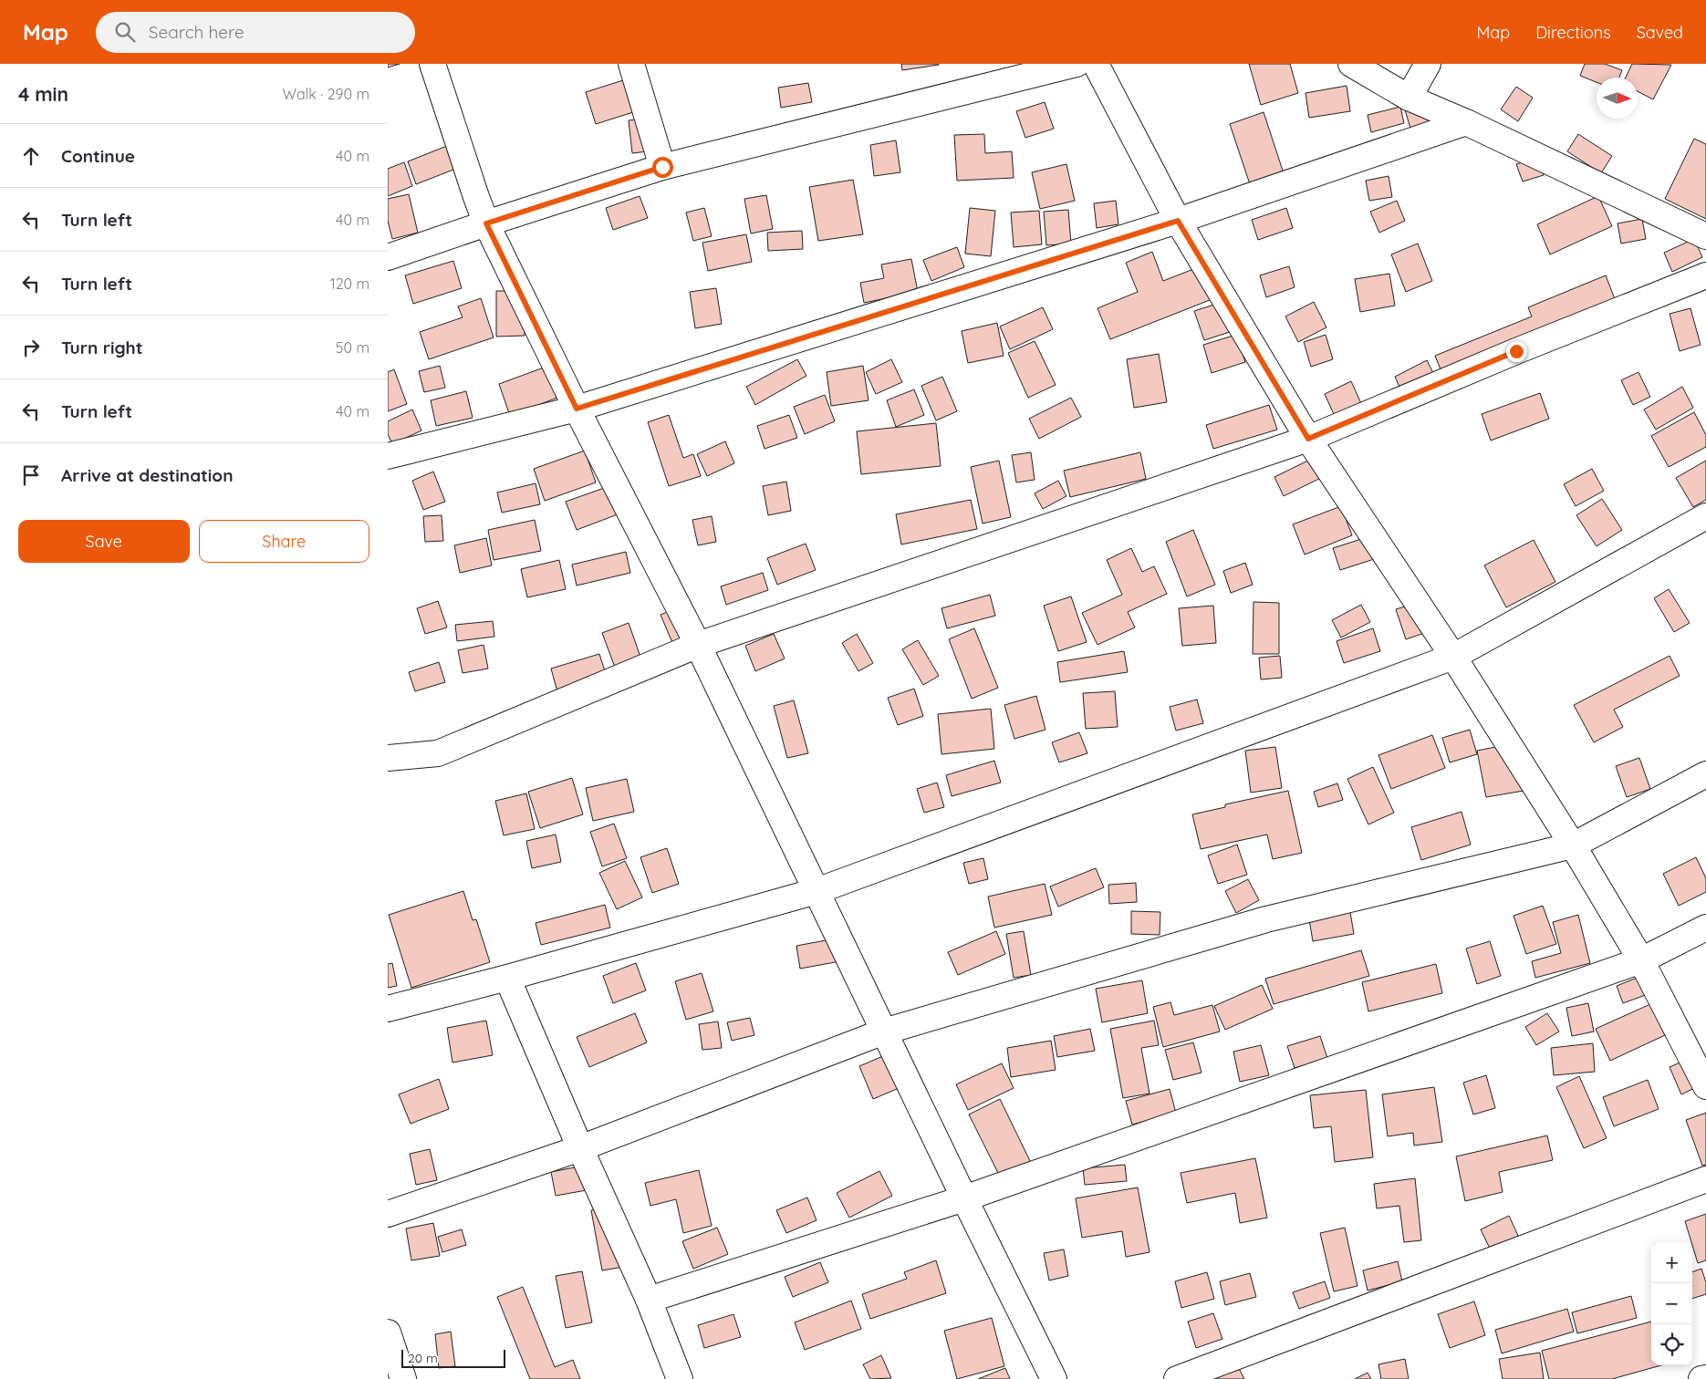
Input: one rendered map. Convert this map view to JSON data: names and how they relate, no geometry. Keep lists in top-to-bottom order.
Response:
{
  "scale_bar": "20 m",
  "north": "right",
  "page": {
    "header": "Map",
    "search": "Search here",
    "nav": ["Map", "Directions", "Saved"],
    "heading": ["4 min", "Walk · 290 m"],
    "list": [
      ["Continue", "40 m"],
      ["Turn left", "40 m"],
      ["Turn left", "120 m"],
      ["Turn right", "50 m"],
      ["Turn left", "40 m"],
      "Arrive at destination"
    ],
    "buttons": ["Save", "Share"],
    "map_buttons": ["+", "−"],
    "scale": "20 m"
  }
}
